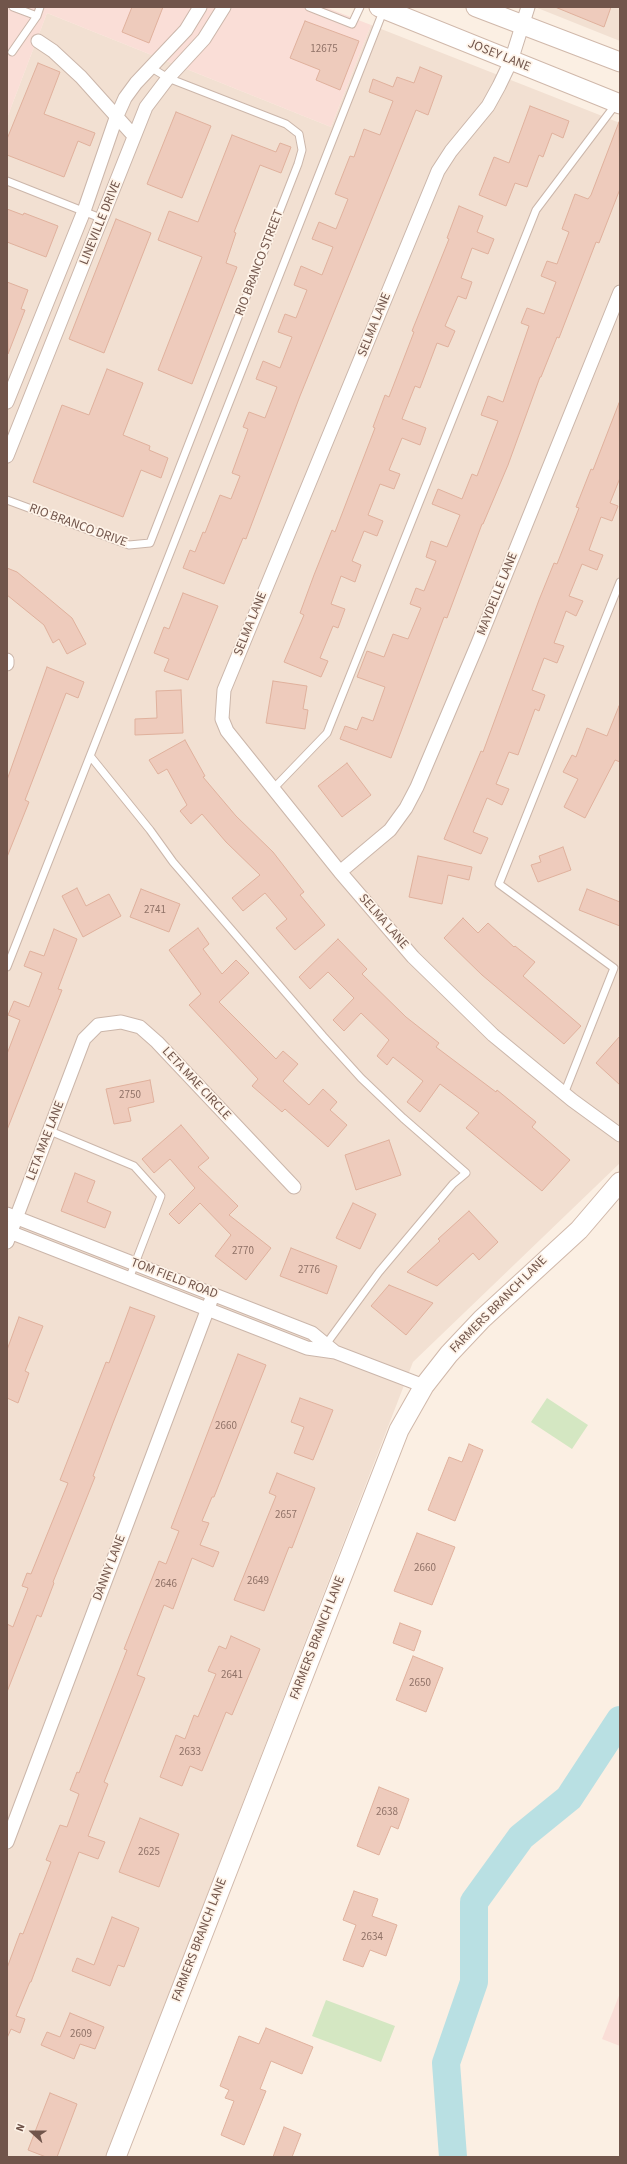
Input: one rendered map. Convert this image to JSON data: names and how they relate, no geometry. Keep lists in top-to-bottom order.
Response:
{
  "streets": {
    "street": [
      "JOSEY LANE",
      "LINEVILLE DRIVE",
      "SELMA LANE",
      "MAYDELLE LANE",
      "LETA MAE CIRCLE",
      "LETA MAE LANE",
      "TOM FIELD ROAD",
      "FARMERS BRANCH LANE",
      "DANNY LANE"
    ],
    "lane": ["RIO BRANCO STREET", "RIO BRANCO DRIVE"]
  },
  "crossings": [
    ["JOSEY LANE", "SELMA LANE"],
    ["LINEVILLE DRIVE", "RIO BRANCO STREET"],
    ["RIO BRANCO STREET", "RIO BRANCO DRIVE"],
    ["SELMA LANE", "MAYDELLE LANE"],
    ["LETA MAE CIRCLE", "LETA MAE LANE"],
    ["LETA MAE LANE", "TOM FIELD ROAD"],
    ["TOM FIELD ROAD", "FARMERS BRANCH LANE"],
    ["TOM FIELD ROAD", "DANNY LANE"]
  ],
  "house_numbers": [
    "12675",
    "2741",
    "2750",
    "2770",
    "2776",
    "2660",
    "2657",
    "2660",
    "2649",
    "2646",
    "2641",
    "2650",
    "2633",
    "2638",
    "2625",
    "2634",
    "2609"
  ],
  "north": "left"
}
